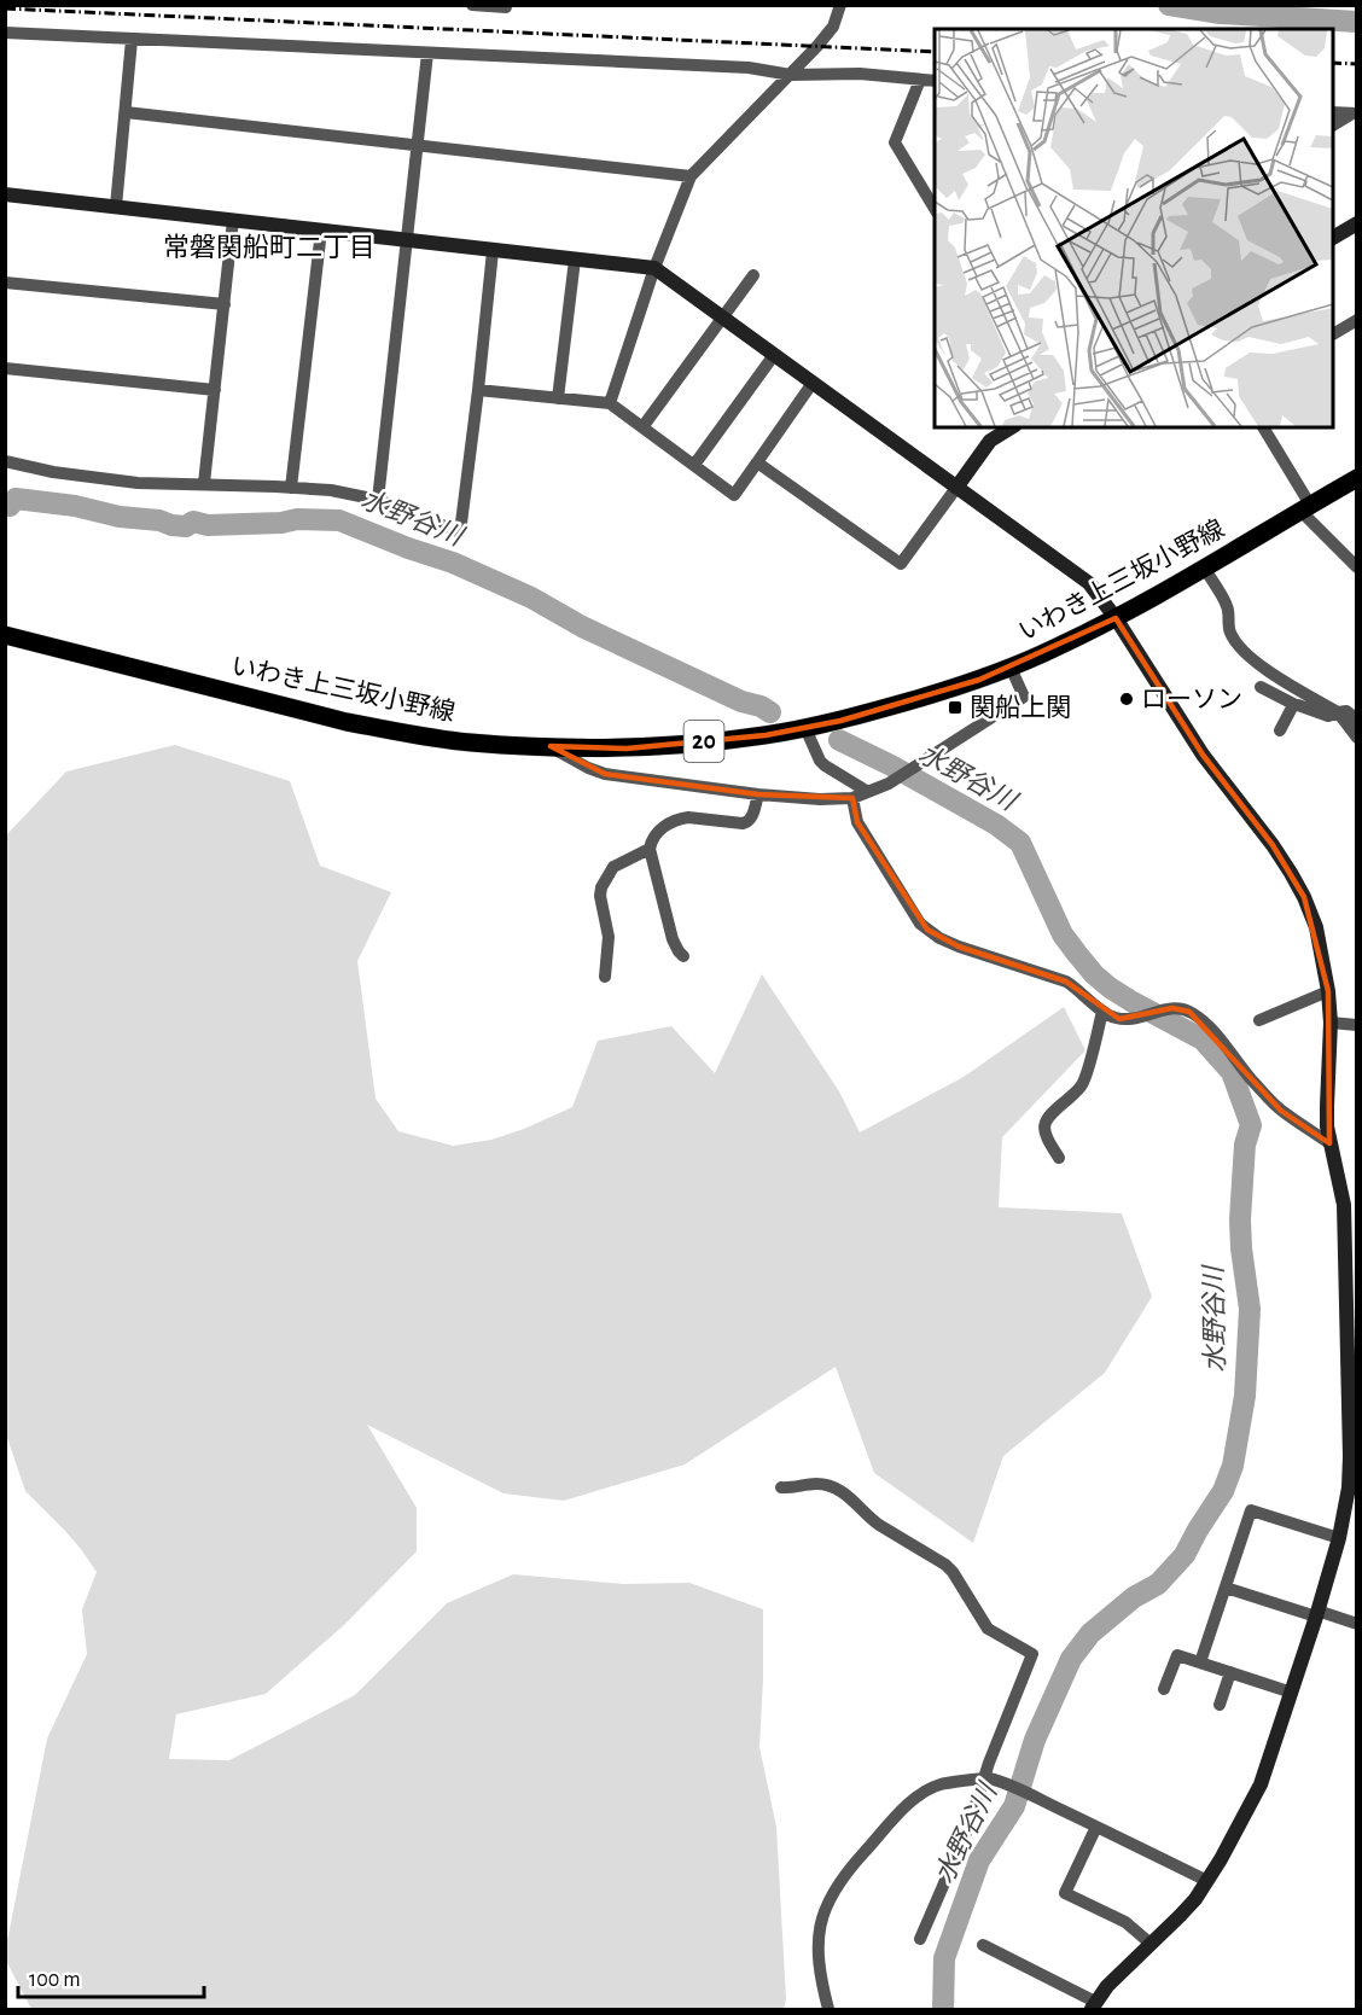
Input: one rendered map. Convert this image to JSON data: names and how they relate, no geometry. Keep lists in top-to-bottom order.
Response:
{
  "streets": {
    "main road": ["いわき上三坂小野線", "20"]
  },
  "districts": ["常磐関船町二丁目"],
  "water": ["水野谷川"],
  "places": {
    "other": ["ローソン"],
    "transit": ["関船上関"]
  },
  "scale_bar": "100 m"
}
